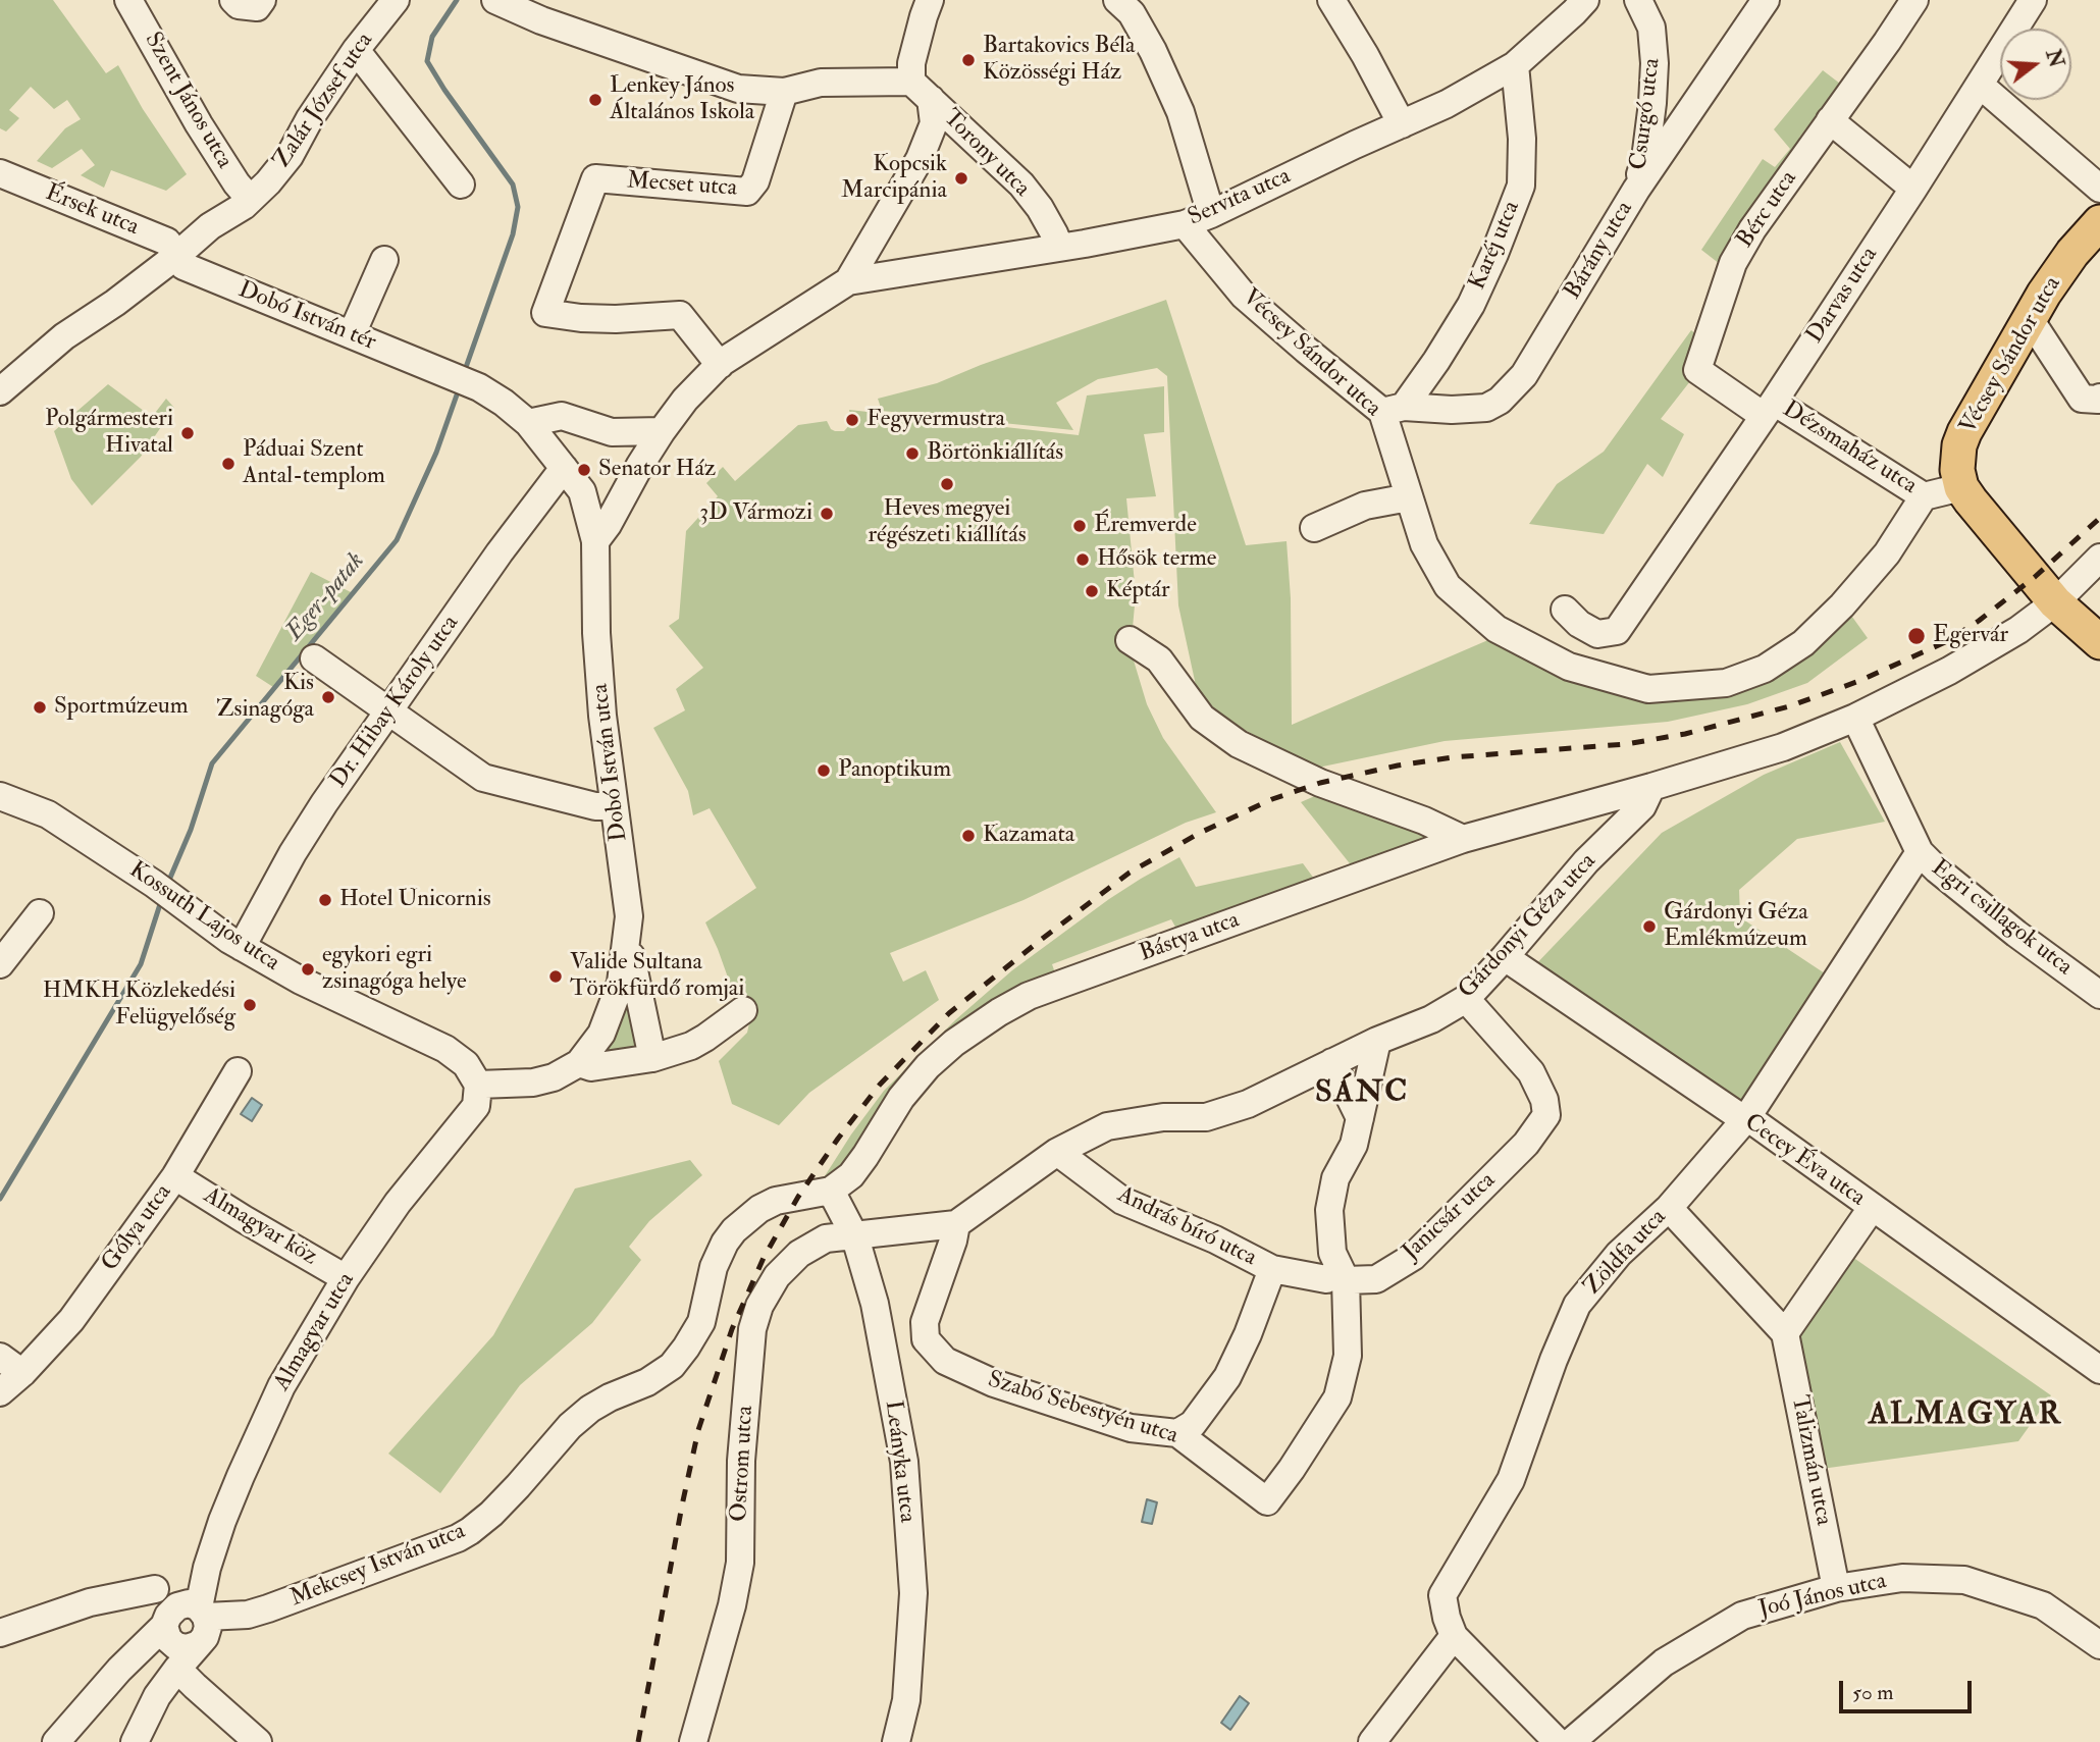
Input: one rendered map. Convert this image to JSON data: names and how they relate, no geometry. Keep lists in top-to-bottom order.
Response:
{
  "streets": {
    "main road": ["Vécsey Sándor utca"],
    "street": [
      "Szent János utca",
      "Zalár József utca",
      "Csurgó utca",
      "Torony utca",
      "Mecset utca",
      "Servita utca",
      "Bérc utca",
      "Érsek utca",
      "Karéj utca",
      "Bárány utca",
      "Darvas utca",
      "Dobó István tér",
      "Dézsmaház utca",
      "Dr. Hibay Károly utca",
      "Dobó István utca",
      "Kossuth Lajos utca",
      "Egri csillagok utca",
      "Gárdonyi Géza utca",
      "Bástya utca",
      "Cecey Éva utca",
      "Janicsár utca",
      "Almagyar köz",
      "András bíró utca",
      "Gólya utca",
      "Zöldfa utca",
      "Almagyar utca",
      "Szabó Sebestyén utca",
      "Talizmán utca",
      "Leányka utca",
      "Ostrom utca",
      "Mekcsey István utca",
      "Joó János utca"
    ]
  },
  "crossings": [
    ["Szent János utca", "Zalár József utca"],
    ["Csurgó utca", "Bárány utca"],
    ["Torony utca", "Servita utca"],
    ["Servita utca", "Karéj utca"],
    ["Servita utca", "Vécsey Sándor utca"],
    ["Bérc utca", "Darvas utca"],
    ["Bérc utca", "Dézsmaház utca"],
    ["Érsek utca", "Dobó István tér"],
    ["Karéj utca", "Bárány utca"],
    ["Karéj utca", "Vécsey Sándor utca"],
    ["Bárány utca", "Vécsey Sándor utca"],
    ["Darvas utca", "Dézsmaház utca"],
    ["Dobó István tér", "Dobó István utca"],
    ["Vécsey Sándor utca", "Dézsmaház utca"],
    ["Dr. Hibay Károly utca", "Dobó István utca"],
    ["Dr. Hibay Károly utca", "Kossuth Lajos utca"],
    ["Kossuth Lajos utca", "Almagyar utca"],
    ["Egri csillagok utca", "Zöldfa utca"],
    ["Gárdonyi Géza utca", "Bástya utca"],
    ["Gárdonyi Géza utca", "Cecey Éva utca"],
    ["Gárdonyi Géza utca", "Janicsár utca"],
    ["Gárdonyi Géza utca", "András bíró utca"],
    ["Gárdonyi Géza utca", "Szabó Sebestyén utca"],
    ["Gárdonyi Géza utca", "Leányka utca"],
    ["Gárdonyi Géza utca", "Ostrom utca"],
    ["Bástya utca", "Leányka utca"],
    ["Bástya utca", "Mekcsey István utca"],
    ["Cecey Éva utca", "Zöldfa utca"],
    ["Janicsár utca", "András bíró utca"],
    ["Janicsár utca", "Szabó Sebestyén utca"],
    ["Almagyar köz", "Gólya utca"],
    ["Almagyar köz", "Almagyar utca"],
    ["András bíró utca", "Szabó Sebestyén utca"],
    ["Almagyar utca", "Mekcsey István utca"],
    ["Talizmán utca", "Joó János utca"],
    ["Leányka utca", "Ostrom utca"],
    ["Leányka utca", "Mekcsey István utca"]
  ],
  "districts": ["SÁNC", "ALMAGYAR"],
  "water": ["Eger-patak"],
  "places": [
    "Bartakovics Béla Közösségi Ház",
    "Lenkey János Általános Iskola",
    "Kopcsik Marcipánia",
    "Fegyvermustra",
    "Polgármesteri Hivatal",
    "Börtönkiállítás",
    "Páduai Szent Antal-templom",
    "Senator Ház",
    "Heves megyei régészeti kiállítás",
    "3D Vármozi",
    "Éremverde",
    "Hősök terme",
    "Képtár",
    "Egervár",
    "Kis Zsinagóga",
    "Sportmúzeum",
    "Panoptikum",
    "Kazamata",
    "Hotel Unicornis",
    "Gárdonyi Géza Emlékmúzeum",
    "egykori egri zsinagóga helye",
    "Valide Sultana Törökfürdő romjai",
    "HMKH Közlekedési Felügyelőség"
  ],
  "scale_bar": "50 m",
  "north": "right"
}
